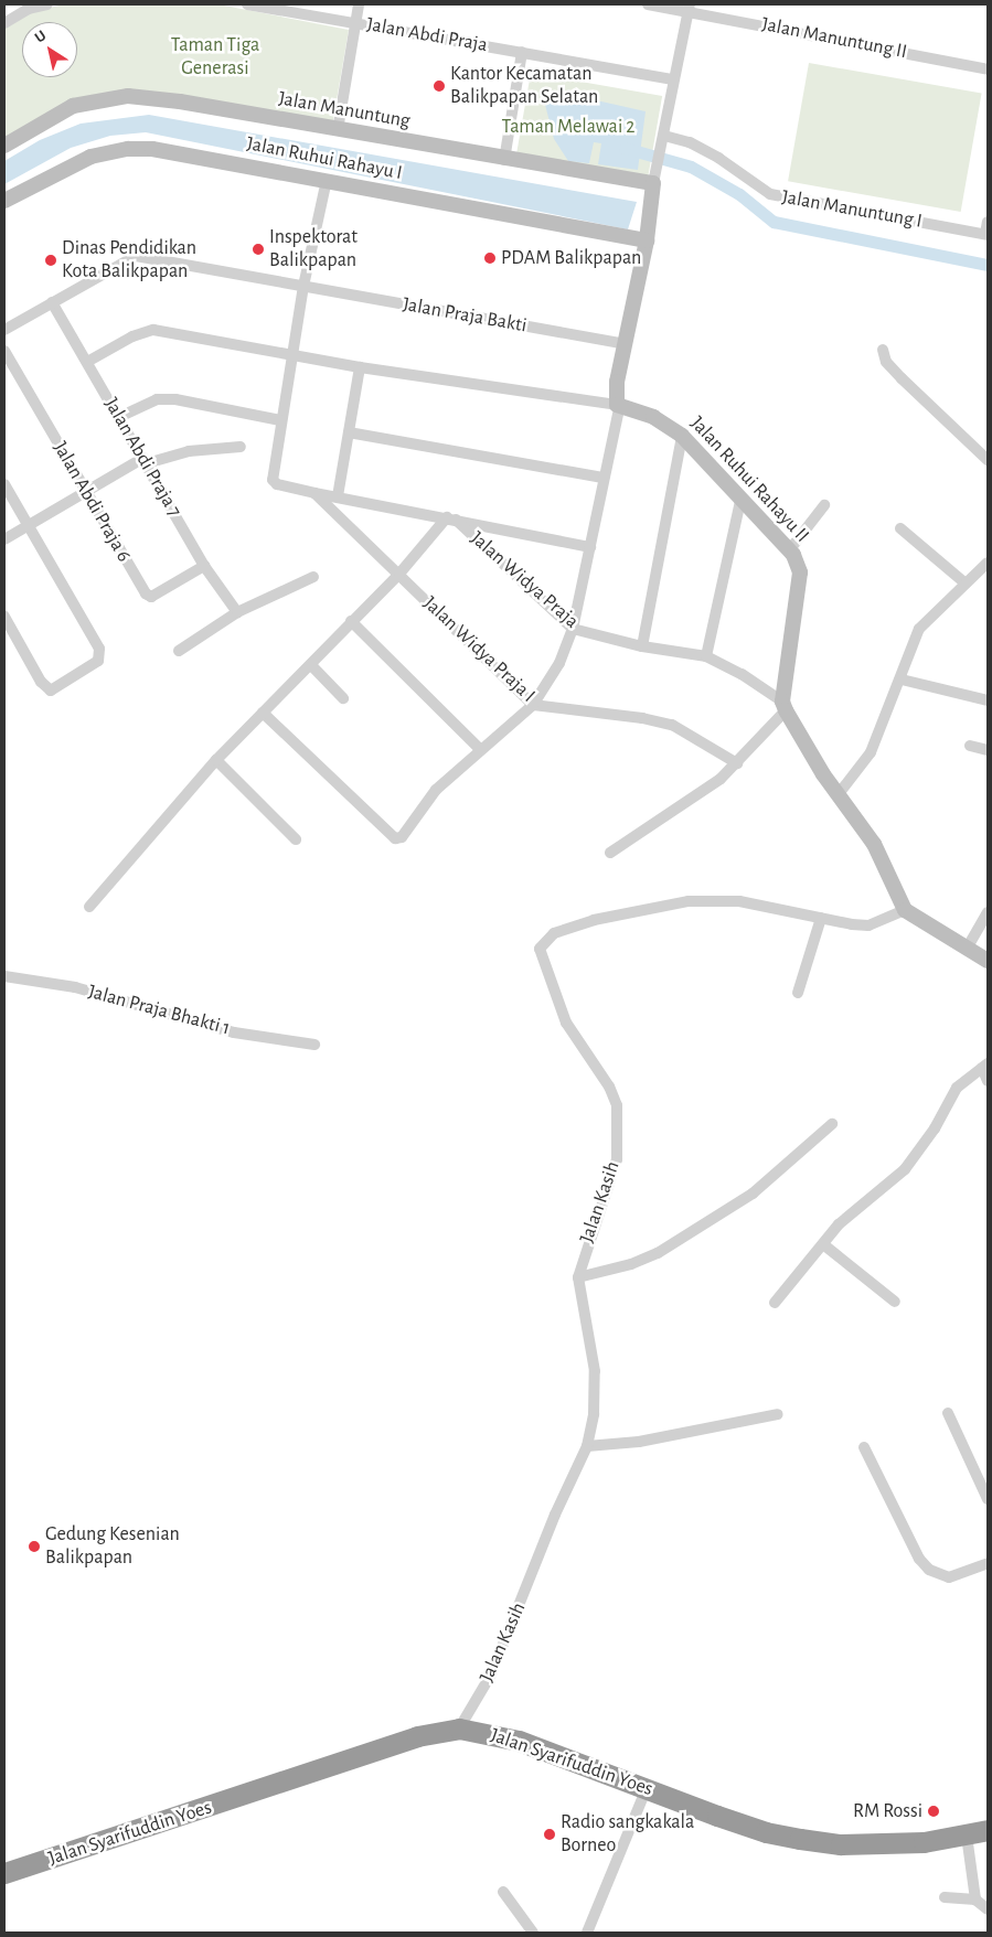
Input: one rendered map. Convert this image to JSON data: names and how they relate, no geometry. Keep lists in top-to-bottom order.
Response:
{
  "streets": {
    "highway": ["Jalan Syarifuddin Yoes"],
    "street": [
      "Jalan Abdi Praja",
      "Jalan Manuntung II",
      "Jalan Manuntung",
      "Jalan Ruhui Rahayu I",
      "Jalan Manuntung I",
      "Jalan Praja Bakti",
      "Jalan Abdi Praja 7",
      "Jalan Ruhui Rahayu II",
      "Jalan Abdi Praja 6",
      "Jalan Widya Praja",
      "Jalan Widya Praja I",
      "Jalan Praja Bhakti 1",
      "Jalan Kasih"
    ]
  },
  "crossings": [
    ["Jalan Praja Bakti", "Jalan Abdi Praja 7"],
    ["Jalan Abdi Praja 7", "Jalan Abdi Praja 6"],
    ["Jalan Ruhui Rahayu II", "Jalan Widya Praja"],
    ["Jalan Kasih", "Jalan Syarifuddin Yoes"]
  ],
  "parks": ["Taman Tiga Generasi", "Taman Melawai 2"],
  "places": [
    "Kantor Kecamatan Balikpapan Selatan",
    "Inspektorat Balikpapan",
    "PDAM Balikpapan",
    "Dinas Pendidikan Kota Balikpapan",
    "Gedung Kesenian Balikpapan",
    "RM Rossi",
    "Radio sangkakala Borneo"
  ],
  "north": "top left"
}
